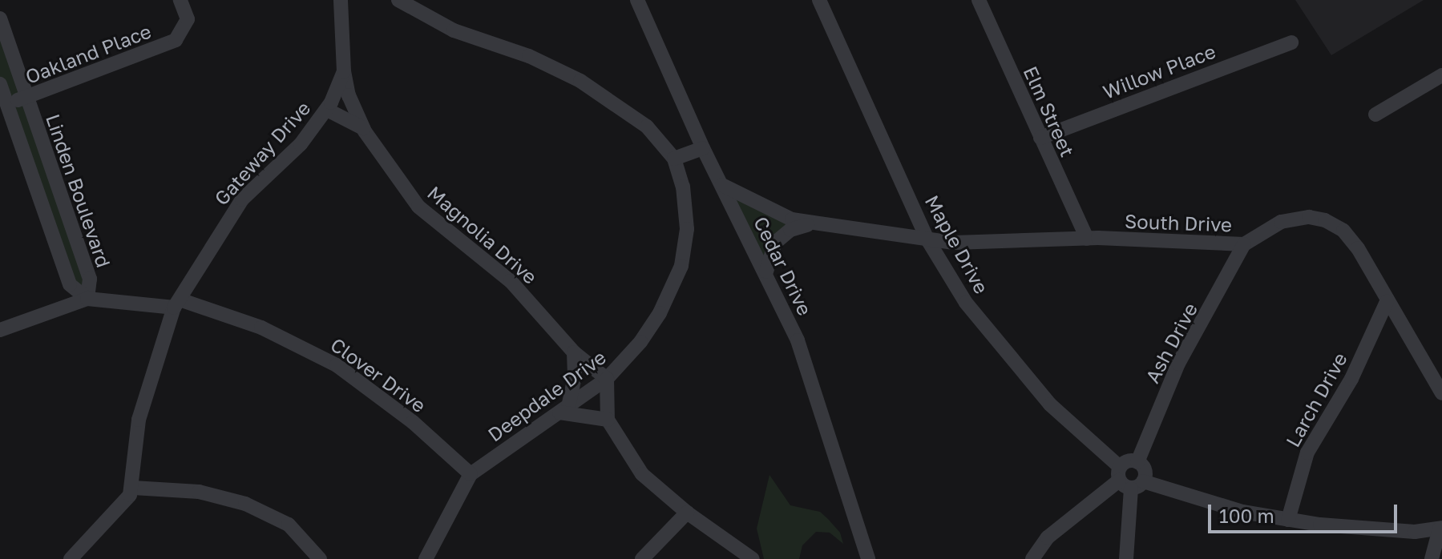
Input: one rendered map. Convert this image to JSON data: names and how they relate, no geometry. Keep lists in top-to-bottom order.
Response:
{
  "streets": {
    "street": [
      "Oakland Place",
      "Willow Place",
      "Elm Street",
      "Gateway Drive",
      "Linden Boulevard",
      "South Drive",
      "Magnolia Drive",
      "Maple Drive",
      "Cedar Drive",
      "Ash Drive",
      "Clover Drive",
      "Deepdale Drive",
      "Larch Drive"
    ]
  },
  "crossings": [
    ["Oakland Place", "Linden Boulevard"],
    ["Willow Place", "Elm Street"],
    ["Elm Street", "South Drive"],
    ["Gateway Drive", "Magnolia Drive"],
    ["Gateway Drive", "Clover Drive"],
    ["Linden Boulevard", "Clover Drive"],
    ["South Drive", "Maple Drive"],
    ["South Drive", "Cedar Drive"],
    ["South Drive", "Ash Drive"],
    ["South Drive", "Larch Drive"],
    ["Magnolia Drive", "Deepdale Drive"],
    ["Maple Drive", "Ash Drive"],
    ["Maple Drive", "Larch Drive"],
    ["Clover Drive", "Deepdale Drive"]
  ],
  "scale_bar": "100 m"
}
